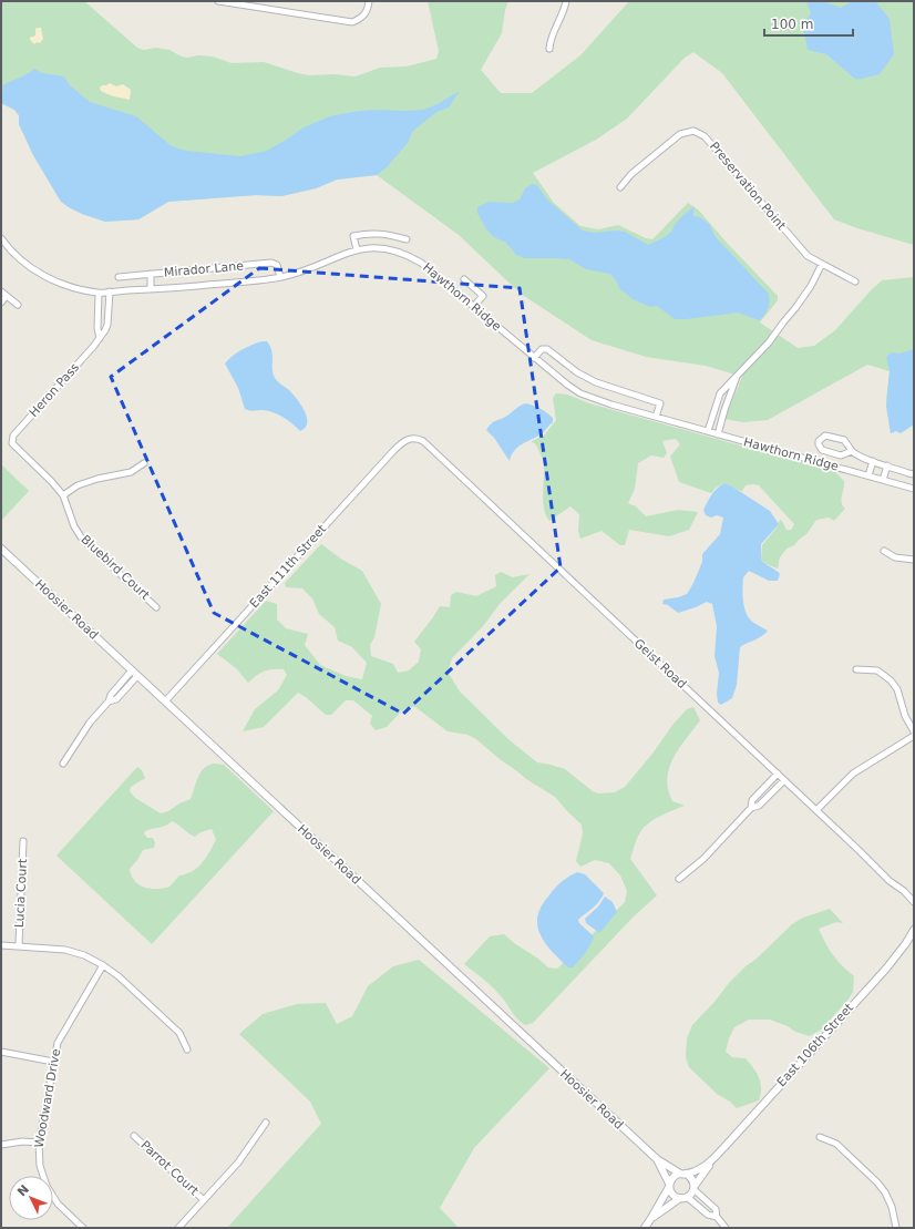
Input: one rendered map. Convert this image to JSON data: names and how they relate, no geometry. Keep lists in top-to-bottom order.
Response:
{
  "streets": {
    "street": [
      "Preservation Point",
      "Mirador Lane",
      "Hawthorn Ridge",
      "Heron Pass",
      "East 111th Street",
      "Bluebird Court",
      "Hoosier Road",
      "Geist Road",
      "Lucia Court",
      "East 106th Street",
      "Woodward Drive",
      "Parrot Court"
    ]
  },
  "crossings": [
    ["Mirador Lane", "Hawthorn Ridge"],
    ["Hawthorn Ridge", "Heron Pass"],
    ["Heron Pass", "Bluebird Court"],
    ["East 111th Street", "Hoosier Road"],
    ["East 111th Street", "Geist Road"],
    ["Hoosier Road", "East 106th Street"]
  ],
  "scale_bar": "100 m",
  "north": "top left"
}
